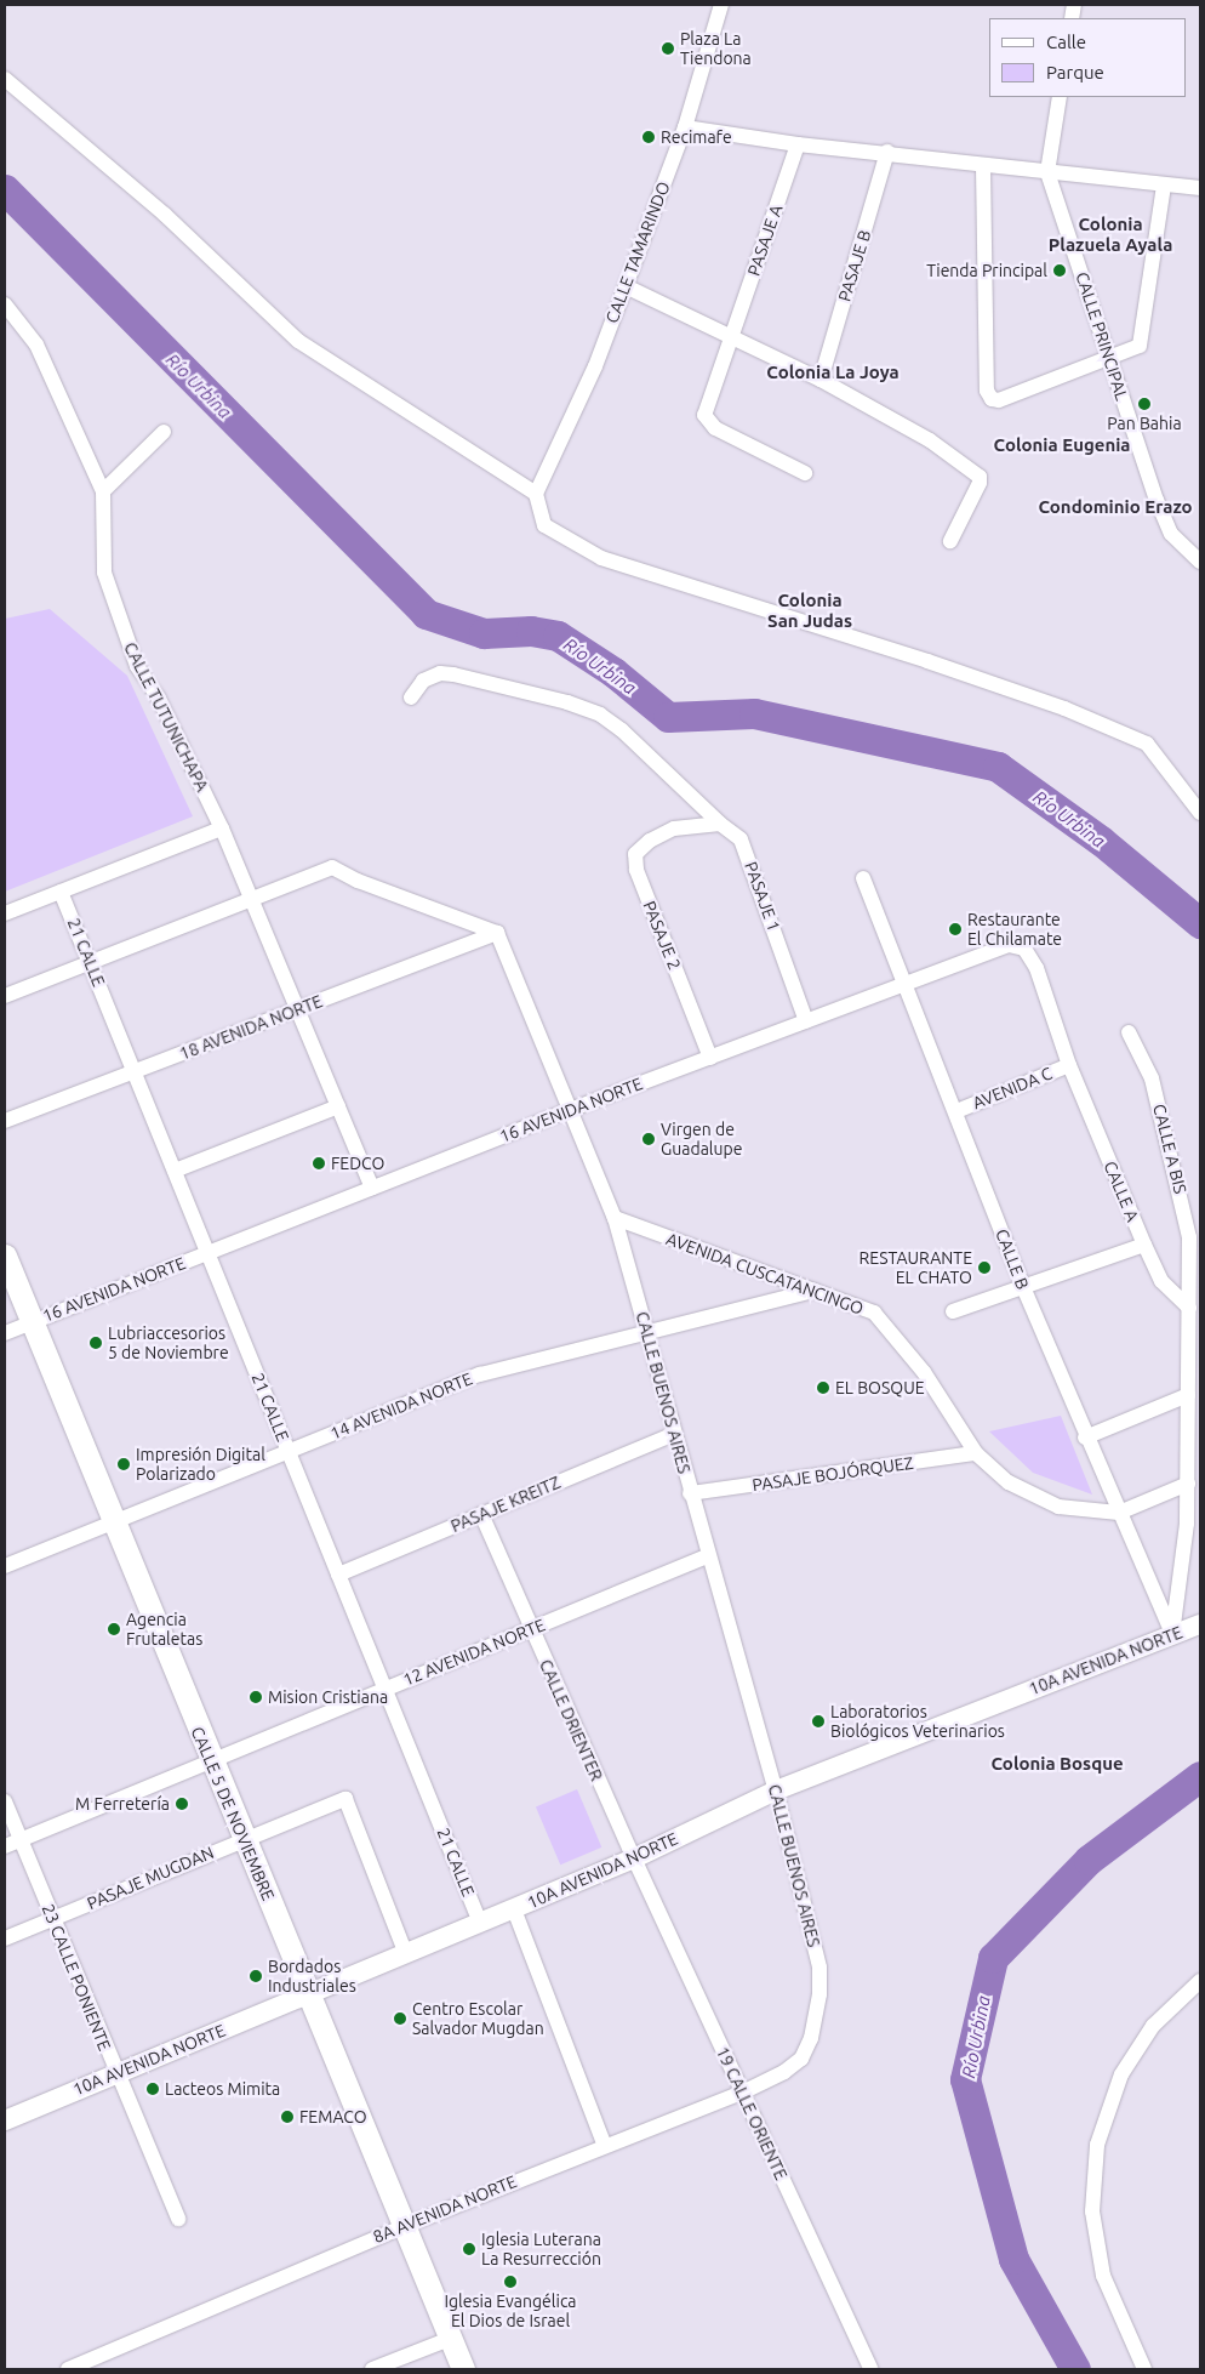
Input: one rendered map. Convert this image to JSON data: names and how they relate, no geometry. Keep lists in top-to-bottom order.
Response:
{
  "streets": {
    "main road": ["CALLE 5 DE NOVIEMBRE"],
    "street": [
      "PASAJE A",
      "CALLE TAMARINDO",
      "PASAJE B",
      "CALLE PRINCIPAL",
      "CALLE TUTUNICHAPA",
      "PASAJE 1",
      "PASAJE 2",
      "21 CALLE",
      "18 AVENIDA NORTE",
      "AVENIDA C",
      "16 AVENIDA NORTE",
      "CALLE A BIS",
      "CALLE A",
      "CALLE B",
      "AVENIDA CUSCATANCINGO",
      "CALLE BUENOS AIRES",
      "14 AVENIDA NORTE",
      "PASAJE BOJÓRQUEZ",
      "PASAJE KREITZ",
      "12 AVENIDA NORTE",
      "10A AVENIDA NORTE",
      "CALLE DRIENTER",
      "PASAJE MUGDAN",
      "23 CALLE PONIENTE",
      "19 CALLE ORIENTE",
      "8A AVENIDA NORTE"
    ]
  },
  "crossings": [
    ["CALLE TUTUNICHAPA", "18 AVENIDA NORTE"],
    ["CALLE TUTUNICHAPA", "16 AVENIDA NORTE"],
    ["PASAJE 1", "PASAJE 2"],
    ["PASAJE 1", "16 AVENIDA NORTE"],
    ["PASAJE 2", "16 AVENIDA NORTE"],
    ["21 CALLE", "18 AVENIDA NORTE"],
    ["21 CALLE", "16 AVENIDA NORTE"],
    ["21 CALLE", "14 AVENIDA NORTE"],
    ["21 CALLE", "PASAJE KREITZ"],
    ["21 CALLE", "12 AVENIDA NORTE"],
    ["21 CALLE", "10A AVENIDA NORTE"],
    ["18 AVENIDA NORTE", "CALLE BUENOS AIRES"],
    ["AVENIDA C", "16 AVENIDA NORTE"],
    ["AVENIDA C", "CALLE A"],
    ["AVENIDA C", "CALLE B"],
    ["16 AVENIDA NORTE", "CALLE A"],
    ["16 AVENIDA NORTE", "CALLE B"],
    ["16 AVENIDA NORTE", "CALLE BUENOS AIRES"],
    ["16 AVENIDA NORTE", "CALLE 5 DE NOVIEMBRE"],
    ["CALLE A BIS", "CALLE A"],
    ["CALLE A BIS", "CALLE B"],
    ["CALLE A BIS", "10A AVENIDA NORTE"],
    ["CALLE B", "AVENIDA CUSCATANCINGO"],
    ["CALLE B", "10A AVENIDA NORTE"],
    ["AVENIDA CUSCATANCINGO", "CALLE BUENOS AIRES"],
    ["AVENIDA CUSCATANCINGO", "14 AVENIDA NORTE"],
    ["AVENIDA CUSCATANCINGO", "PASAJE BOJÓRQUEZ"],
    ["CALLE BUENOS AIRES", "14 AVENIDA NORTE"],
    ["CALLE BUENOS AIRES", "PASAJE BOJÓRQUEZ"],
    ["CALLE BUENOS AIRES", "PASAJE KREITZ"],
    ["CALLE BUENOS AIRES", "12 AVENIDA NORTE"],
    ["CALLE BUENOS AIRES", "10A AVENIDA NORTE"],
    ["CALLE BUENOS AIRES", "8A AVENIDA NORTE"],
    ["14 AVENIDA NORTE", "CALLE 5 DE NOVIEMBRE"],
    ["PASAJE KREITZ", "CALLE DRIENTER"],
    ["12 AVENIDA NORTE", "CALLE DRIENTER"],
    ["12 AVENIDA NORTE", "CALLE 5 DE NOVIEMBRE"],
    ["12 AVENIDA NORTE", "23 CALLE PONIENTE"],
    ["10A AVENIDA NORTE", "CALLE DRIENTER"],
    ["10A AVENIDA NORTE", "CALLE 5 DE NOVIEMBRE"],
    ["10A AVENIDA NORTE", "PASAJE MUGDAN"],
    ["10A AVENIDA NORTE", "23 CALLE PONIENTE"],
    ["10A AVENIDA NORTE", "19 CALLE ORIENTE"],
    ["CALLE DRIENTER", "19 CALLE ORIENTE"],
    ["CALLE 5 DE NOVIEMBRE", "PASAJE MUGDAN"],
    ["CALLE 5 DE NOVIEMBRE", "8A AVENIDA NORTE"],
    ["PASAJE MUGDAN", "23 CALLE PONIENTE"],
    ["19 CALLE ORIENTE", "8A AVENIDA NORTE"]
  ],
  "districts": [
    "Colonia Plazuela Ayala",
    "Colonia La Joya",
    "Colonia Eugenia",
    "Condominio Erazo",
    "Colonia San Judas",
    "Colonia Bosque"
  ],
  "water": ["Río Urbina"],
  "places": [
    "Plaza La Tiendona",
    "Recimafe",
    "Tienda Principal",
    "Pan Bahia",
    "Restaurante El Chilamate",
    "Virgen de Guadalupe",
    "FEDCO",
    "RESTAURANTE EL CHATO",
    "Lubriaccesorios 5 de Noviembre",
    "EL BOSQUE",
    "Impresión Digital Polarizado",
    "Agencia Frutaletas",
    "Mision Cristiana",
    "Laboratorios Biológicos Veterinarios",
    "M Ferretería",
    "Bordados Industriales",
    "Centro Escolar Salvador Mugdan",
    "Lacteos Mimita",
    "FEMACO",
    "Iglesia Luterana La Resurrección",
    "Iglesia Evangélica El Dios de Israel"
  ],
  "legend": ["Calle", "Parque"]
}
